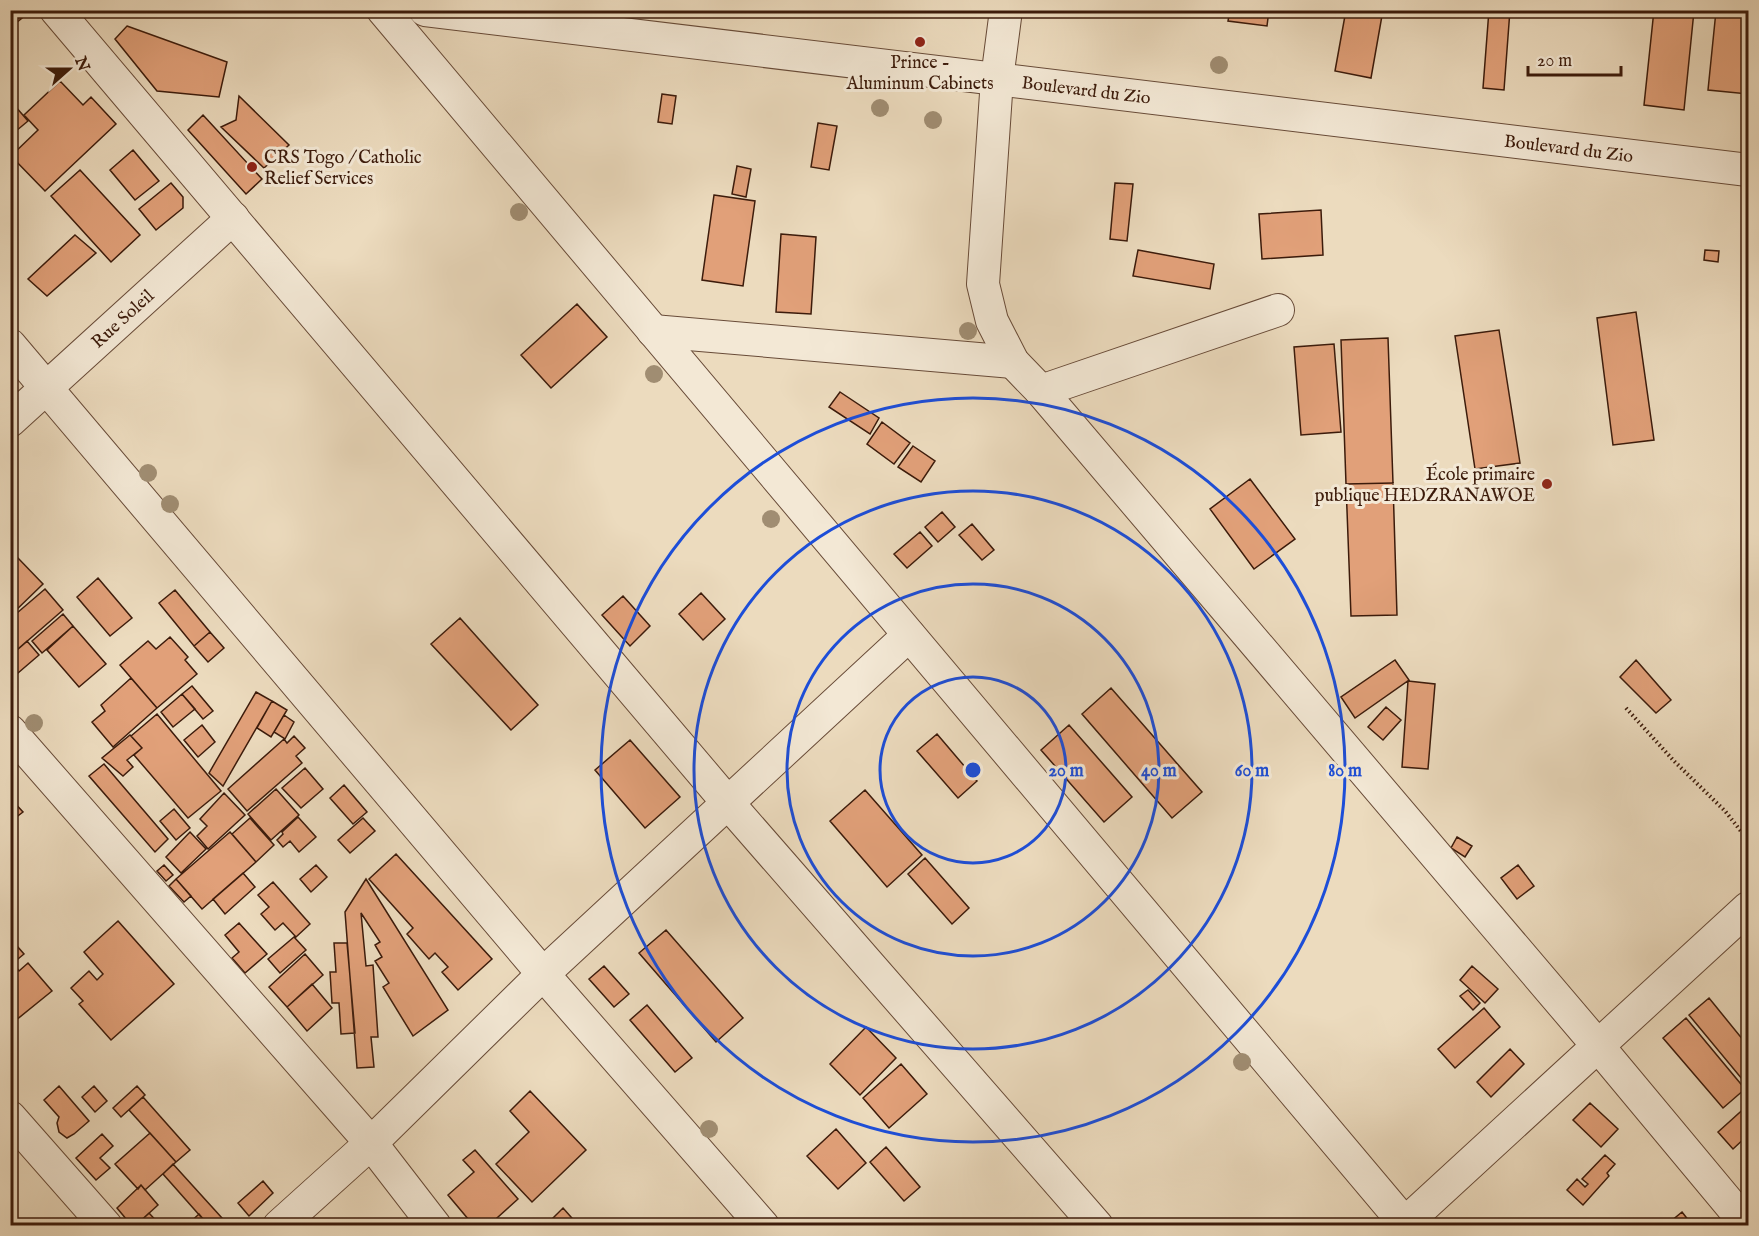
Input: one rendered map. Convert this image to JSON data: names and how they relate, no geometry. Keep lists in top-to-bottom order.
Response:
{
  "streets": {
    "street": ["Boulevard du Zio", "Rue Soleil"]
  },
  "places": ["Prince - Aluminum Cabinets", "CRS Togo / Catholic Relief Services", "École primaire publique HEDZRANAWOE"],
  "scale_bar": "20 m",
  "north": "right",
  "rings": [
    "20 m",
    "40 m",
    "60 m",
    "80 m"
  ]
}
